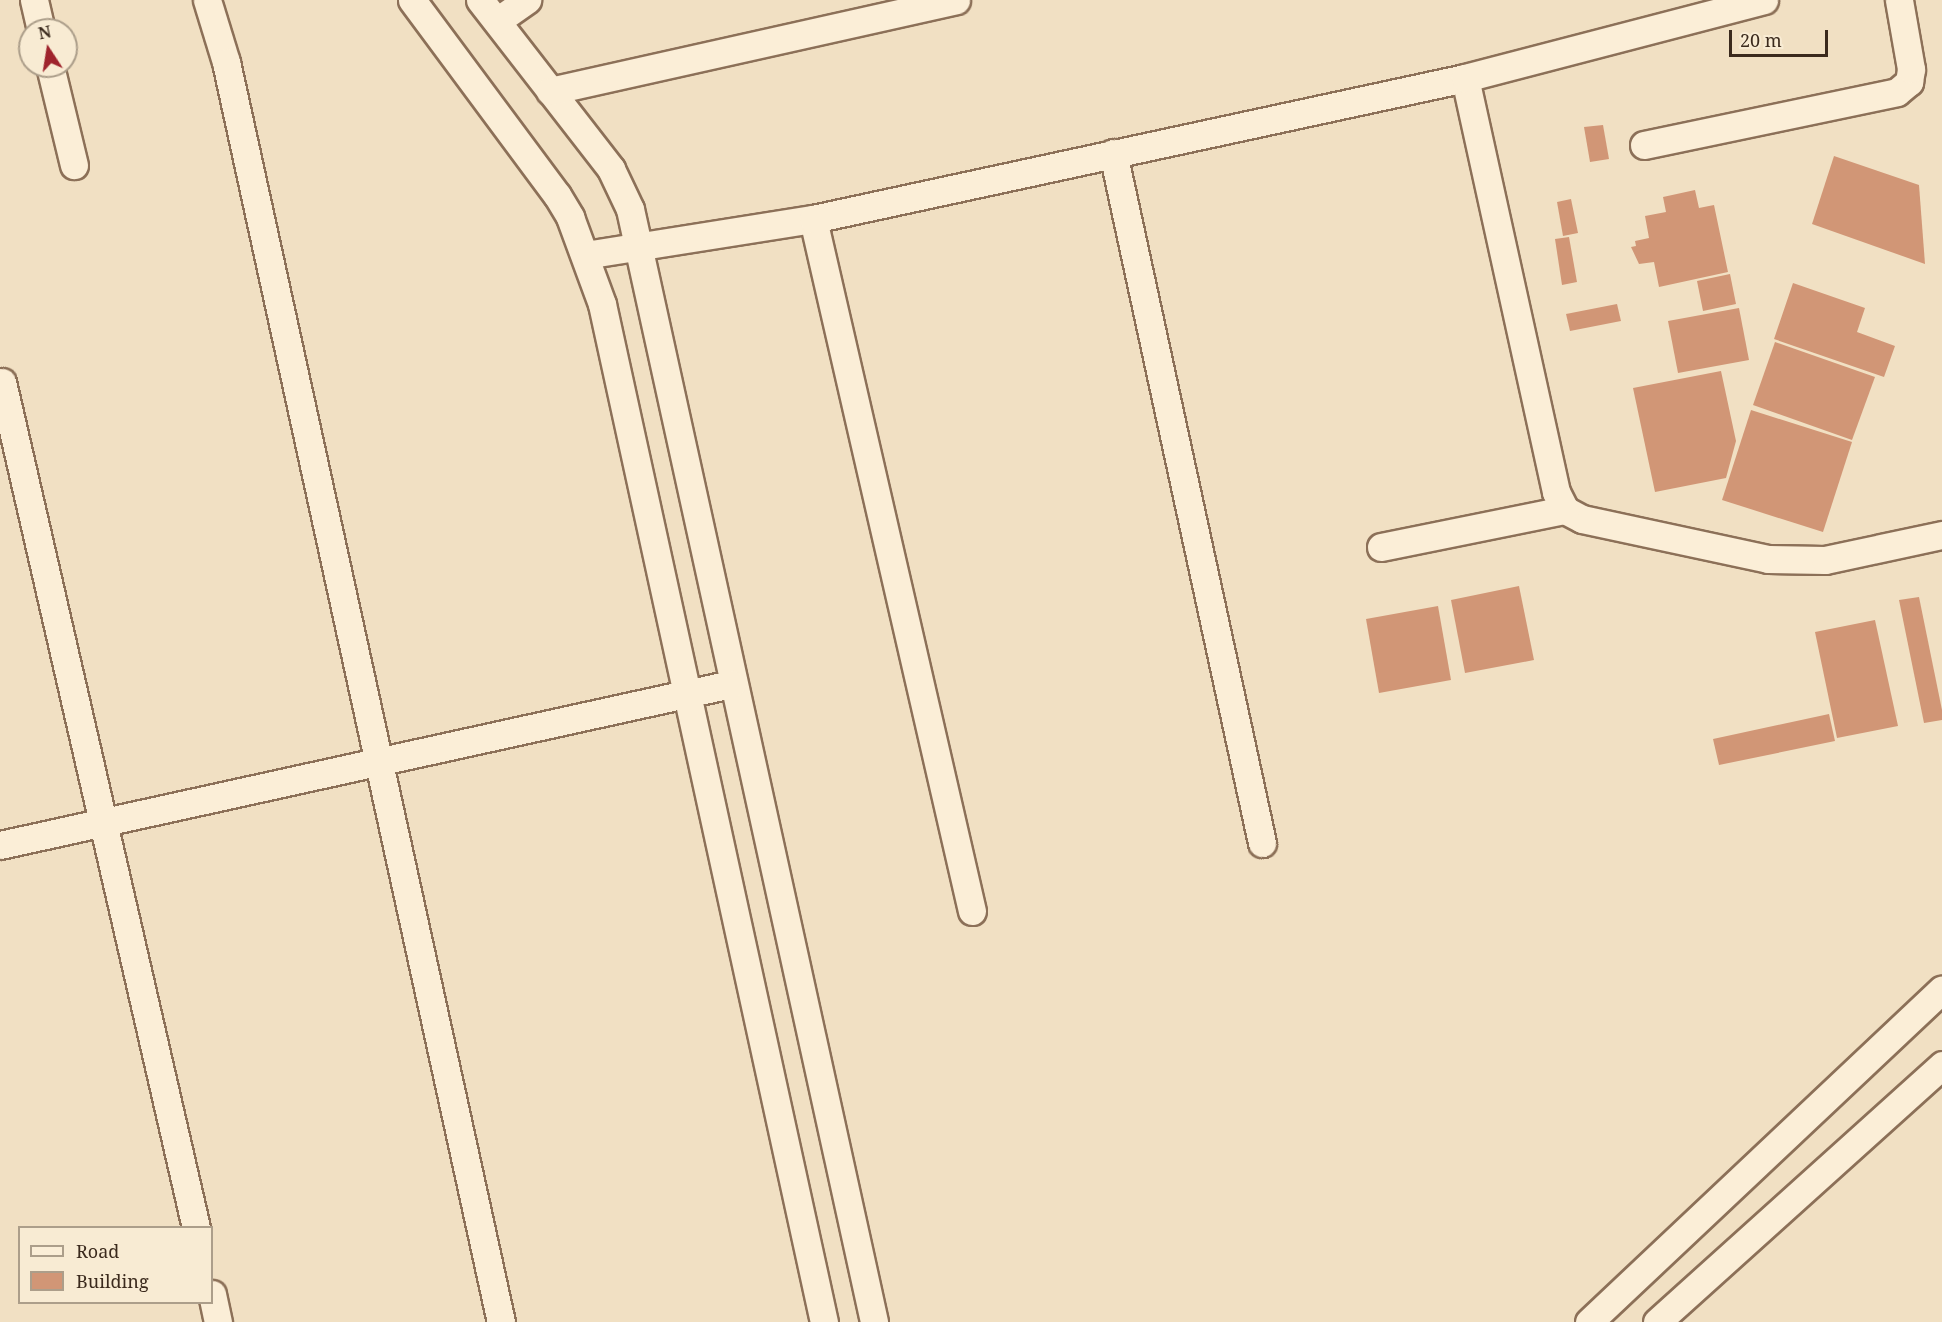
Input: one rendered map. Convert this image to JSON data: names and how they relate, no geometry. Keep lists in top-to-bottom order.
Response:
{
  "legend": ["Road", "Building"],
  "scale_bar": "20 m",
  "north": "top"
}
